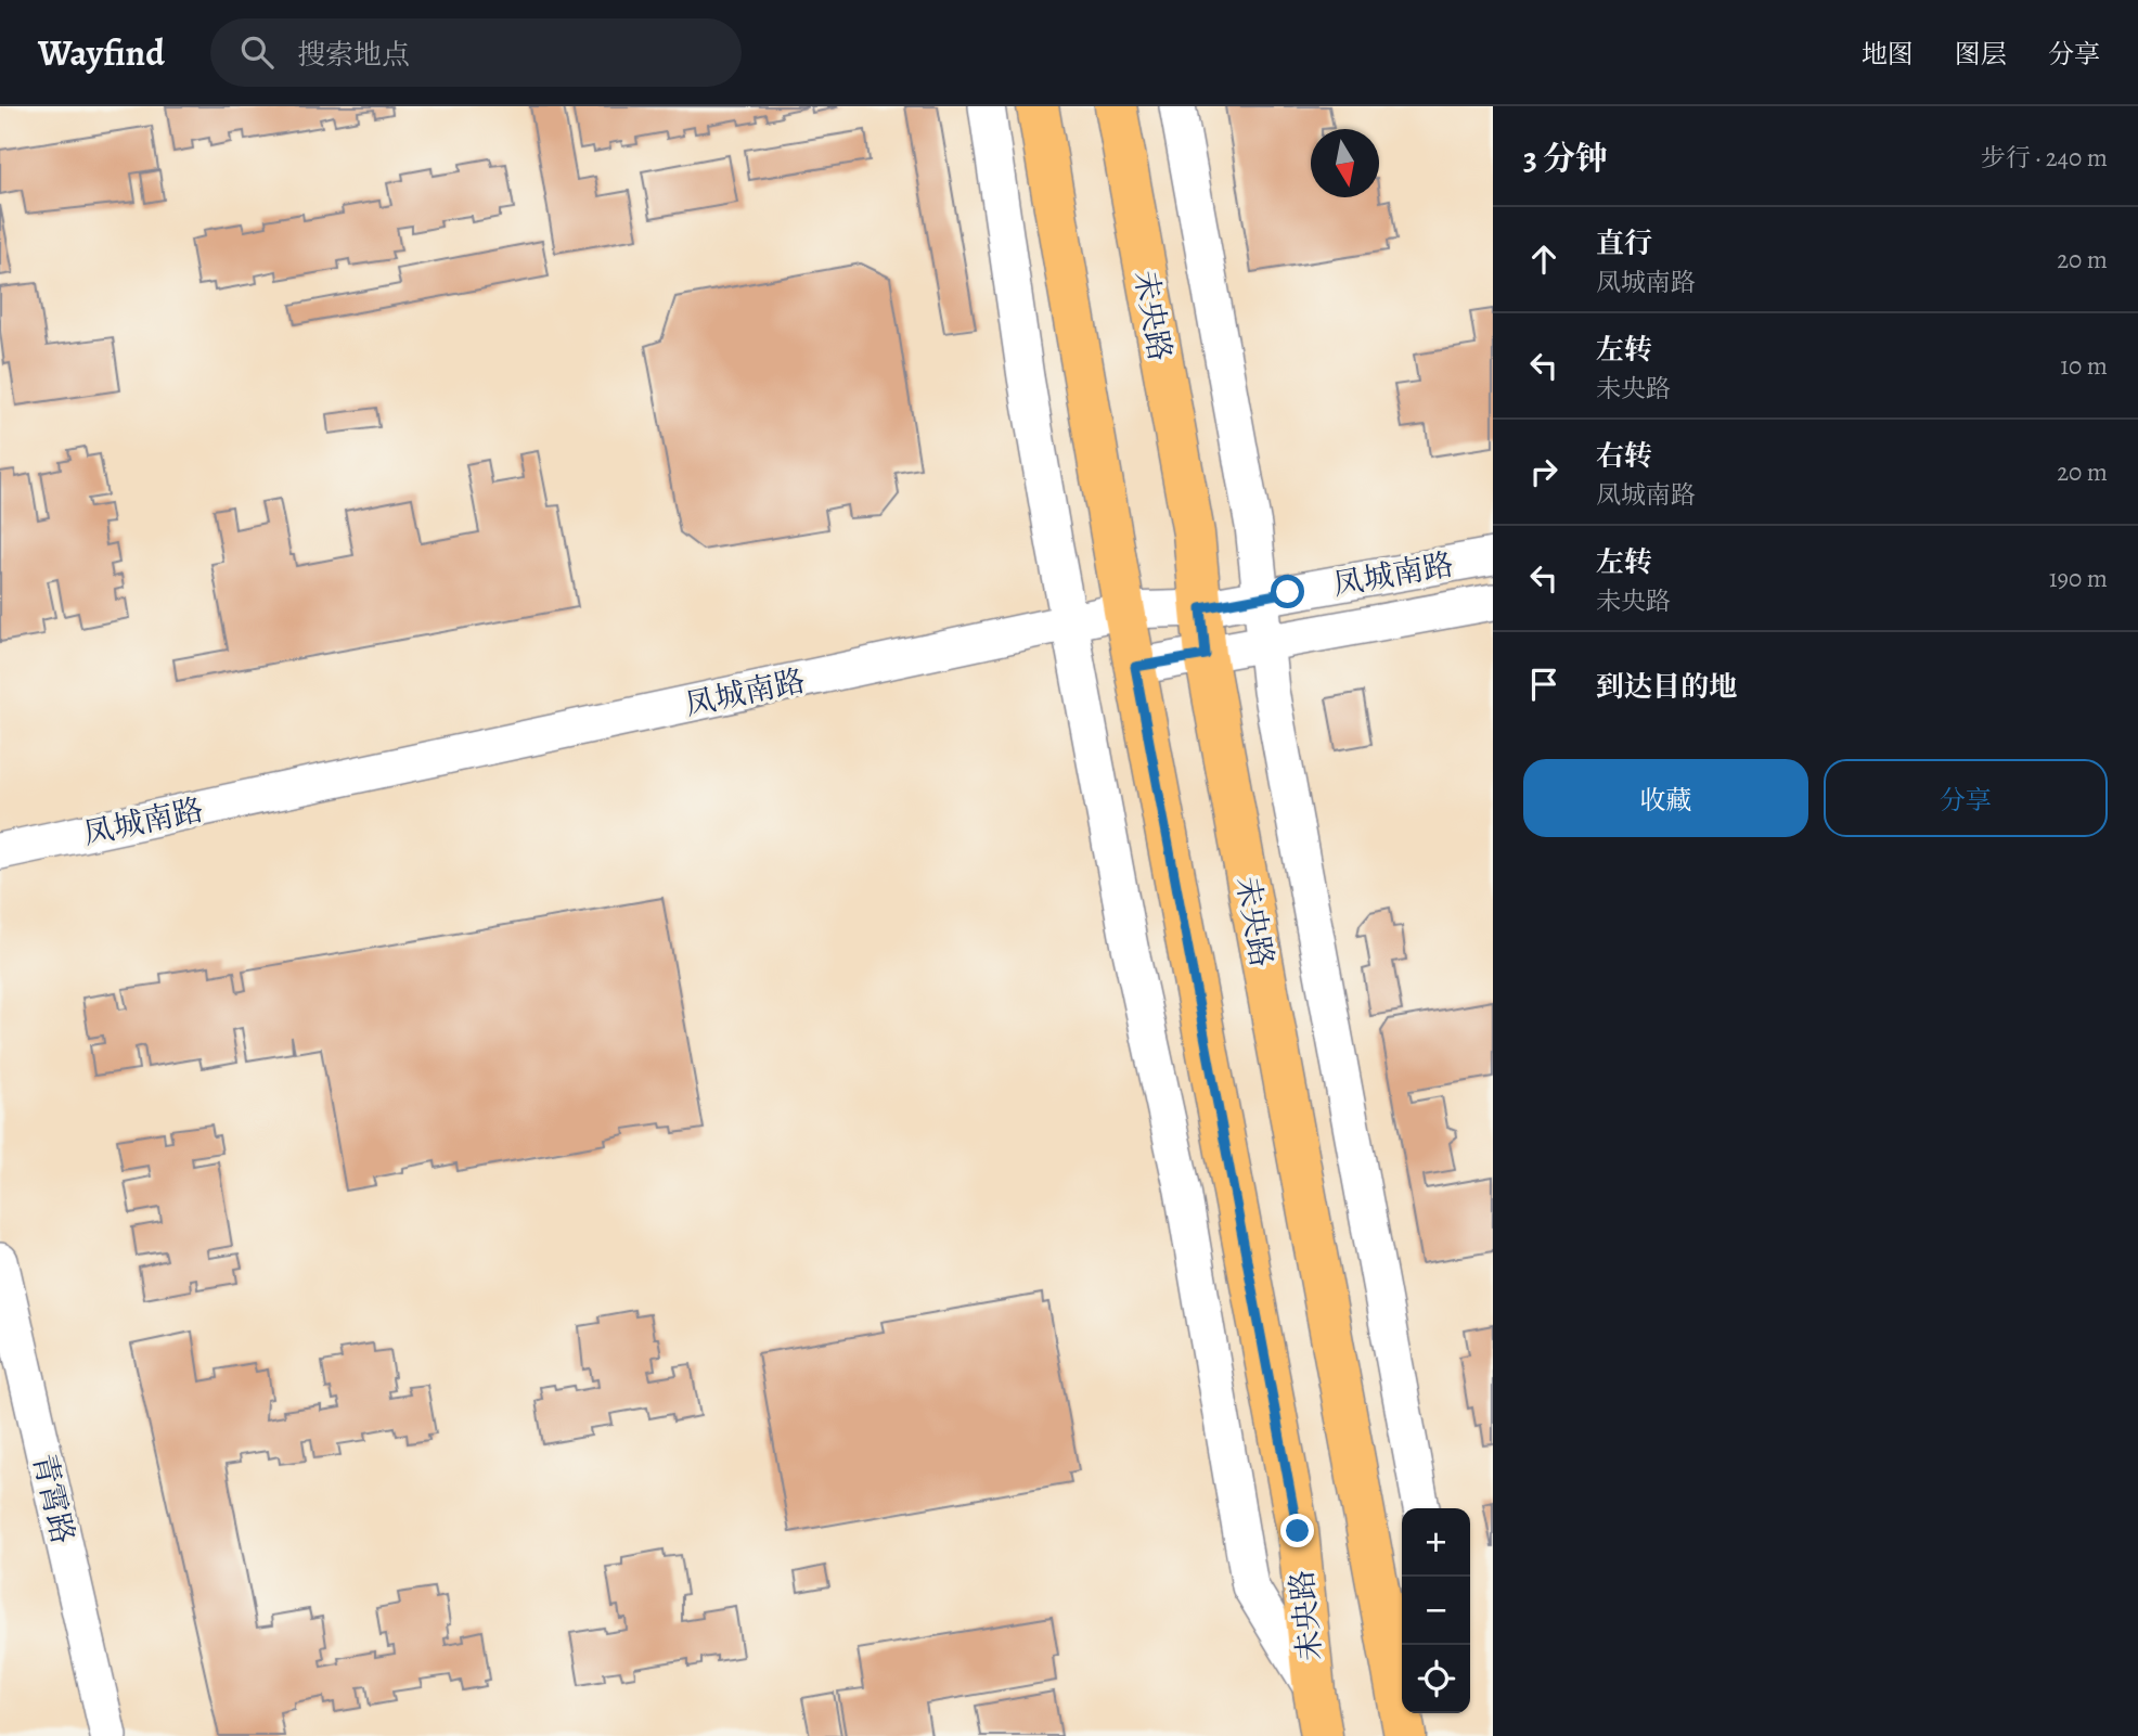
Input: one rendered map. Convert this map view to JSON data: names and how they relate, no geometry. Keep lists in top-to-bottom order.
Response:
{
  "streets": {
    "main road": ["未央路"],
    "street": ["凤城南路", "青霄路"]
  },
  "crossings": [
    ["未央路", "凤城南路"]
  ],
  "north": "bottom",
  "page": {
    "header": "Wayfind",
    "search": "搜索地点",
    "nav": ["地图", "图层", "分享"],
    "heading": ["3 分钟", "步行 · 240 m"],
    "list": [
      ["直行", "凤城南路", "20 m"],
      ["左转", "未央路", "10 m"],
      ["右转", "凤城南路", "20 m"],
      ["左转", "未央路", "190 m"],
      "到达目的地"
    ],
    "buttons": ["收藏", "分享"],
    "map_buttons": ["+", "−"]
  }
}
